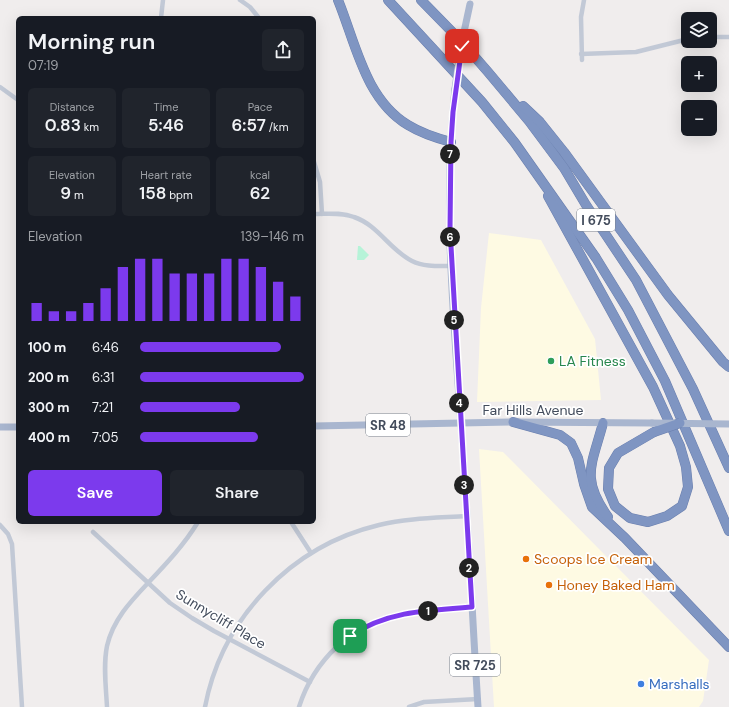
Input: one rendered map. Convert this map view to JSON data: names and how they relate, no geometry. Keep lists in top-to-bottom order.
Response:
{
  "streets": {
    "highway": ["I 675"],
    "main road": ["Far Hills Avenue", "SR 48", "SR 725"],
    "street": ["Sunnycliff Place"]
  },
  "crossings": [
    ["Far Hills Avenue", "SR 725"]
  ],
  "places": [
    "LA Fitness",
    "Scoops Ice Cream",
    "Honey Baked Ham",
    "Marshalls"
  ],
  "page": {
    "map_buttons": ["+", "−"],
    "heading": ["Morning run", "07:19"],
    "stats": [
      ["Distance", "0.83 km"],
      ["Time", "5:46"],
      ["Pace", "6:57 /km"],
      ["Elevation", "9 m"],
      ["Heart rate", "158 bpm"],
      ["kcal", "62"]
    ],
    "pins": [
      "7",
      "6",
      "5",
      "4",
      "3",
      "2",
      "1"
    ],
    "chart": ["Elevation", "139–146 m"],
    "list": [
      {
        "name": "100 m",
        "note": "6:46"
      },
      {
        "name": "200 m",
        "note": "6:31"
      },
      {
        "name": "300 m",
        "note": "7:21"
      },
      {
        "name": "400 m",
        "note": "7:05"
      }
    ],
    "buttons": ["Save", "Share"]
  }
}
